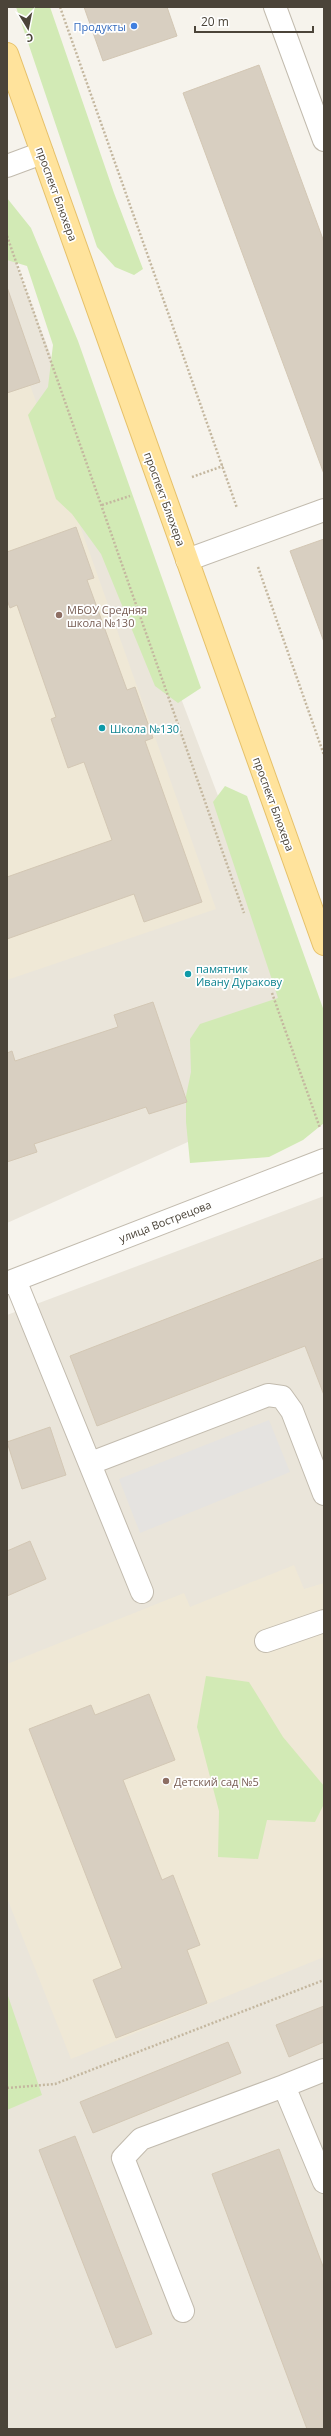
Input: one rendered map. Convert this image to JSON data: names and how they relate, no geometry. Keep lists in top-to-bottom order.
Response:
{
  "streets": {
    "main road": ["проспект Блюхера"],
    "street": ["улица Вострецова"]
  },
  "places": [
    "Продукты",
    "МБОУ Средняя школа №130",
    "Школа №130",
    "памятник Ивану Дуракову",
    "Детский сад №5"
  ],
  "scale_bar": "20 m",
  "north": "bottom"
}
